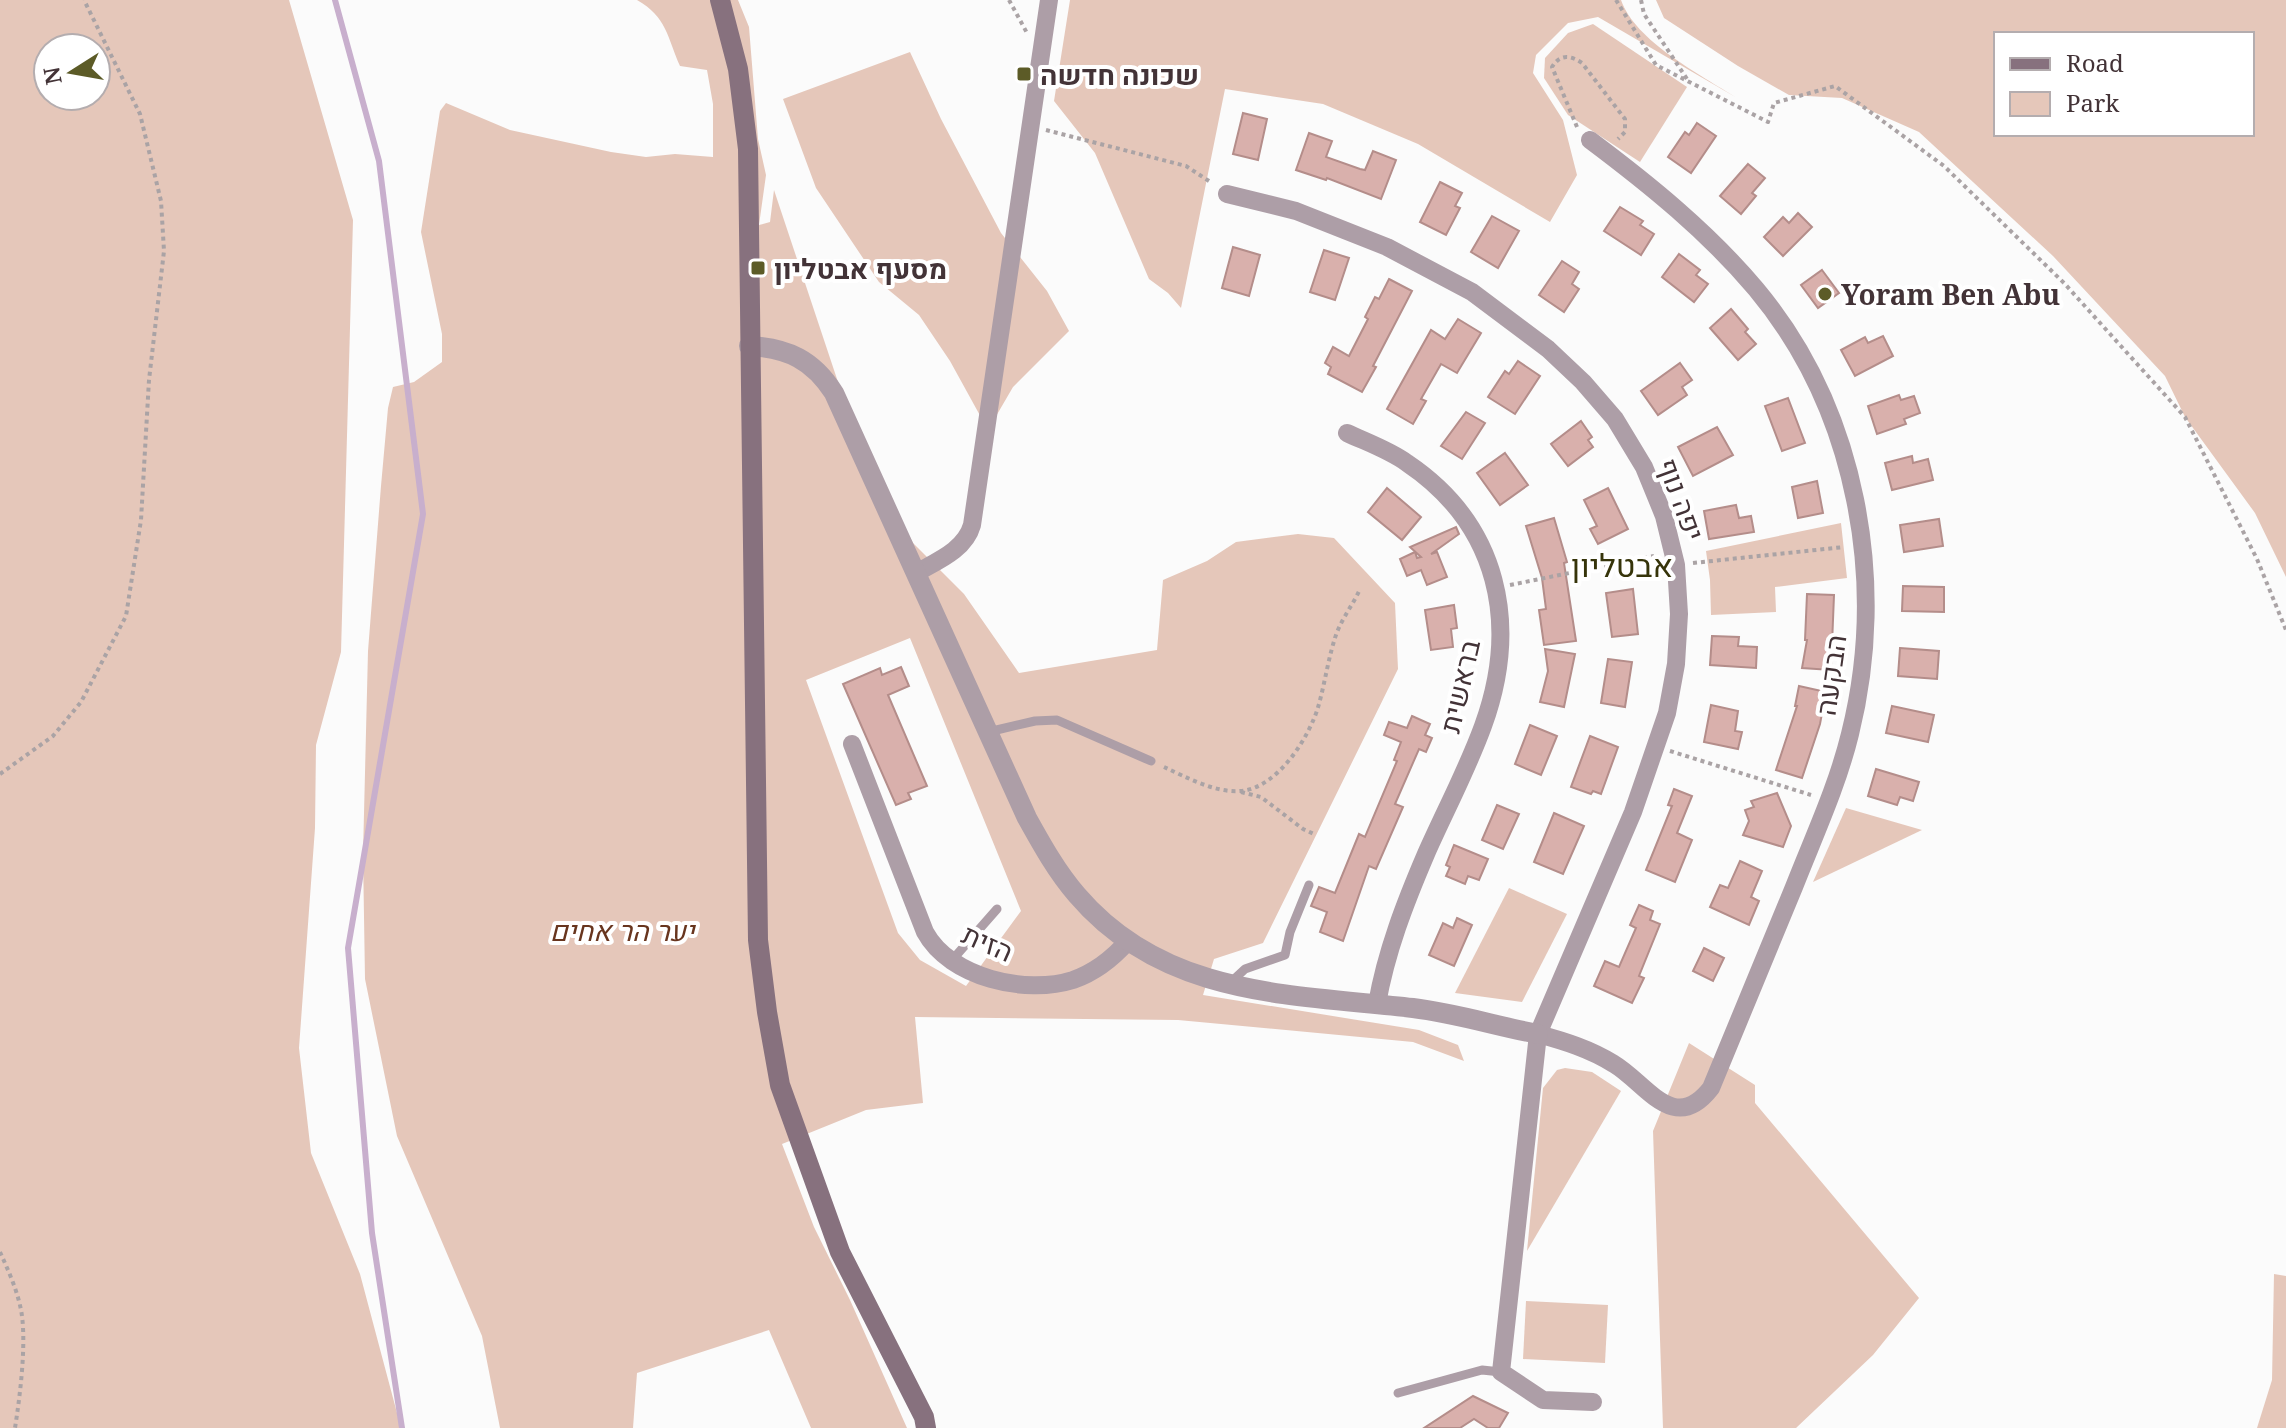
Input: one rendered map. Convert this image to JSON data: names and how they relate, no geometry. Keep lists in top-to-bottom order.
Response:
{
  "streets": {
    "street": [
      "יפה נוף",
      "הבקעה",
      "בראשית",
      "הזית"
    ]
  },
  "crossings": [
    ["יפה נוף", "הבקעה"]
  ],
  "districts": ["אבטליון"],
  "parks": ["יער הר אחים"],
  "places": {
    "transit": ["שכונה חדשה", "מסעף אבטליון"],
    "other": ["Yoram Ben Abu"]
  },
  "legend": ["Road", "Park"],
  "north": "left"
}
